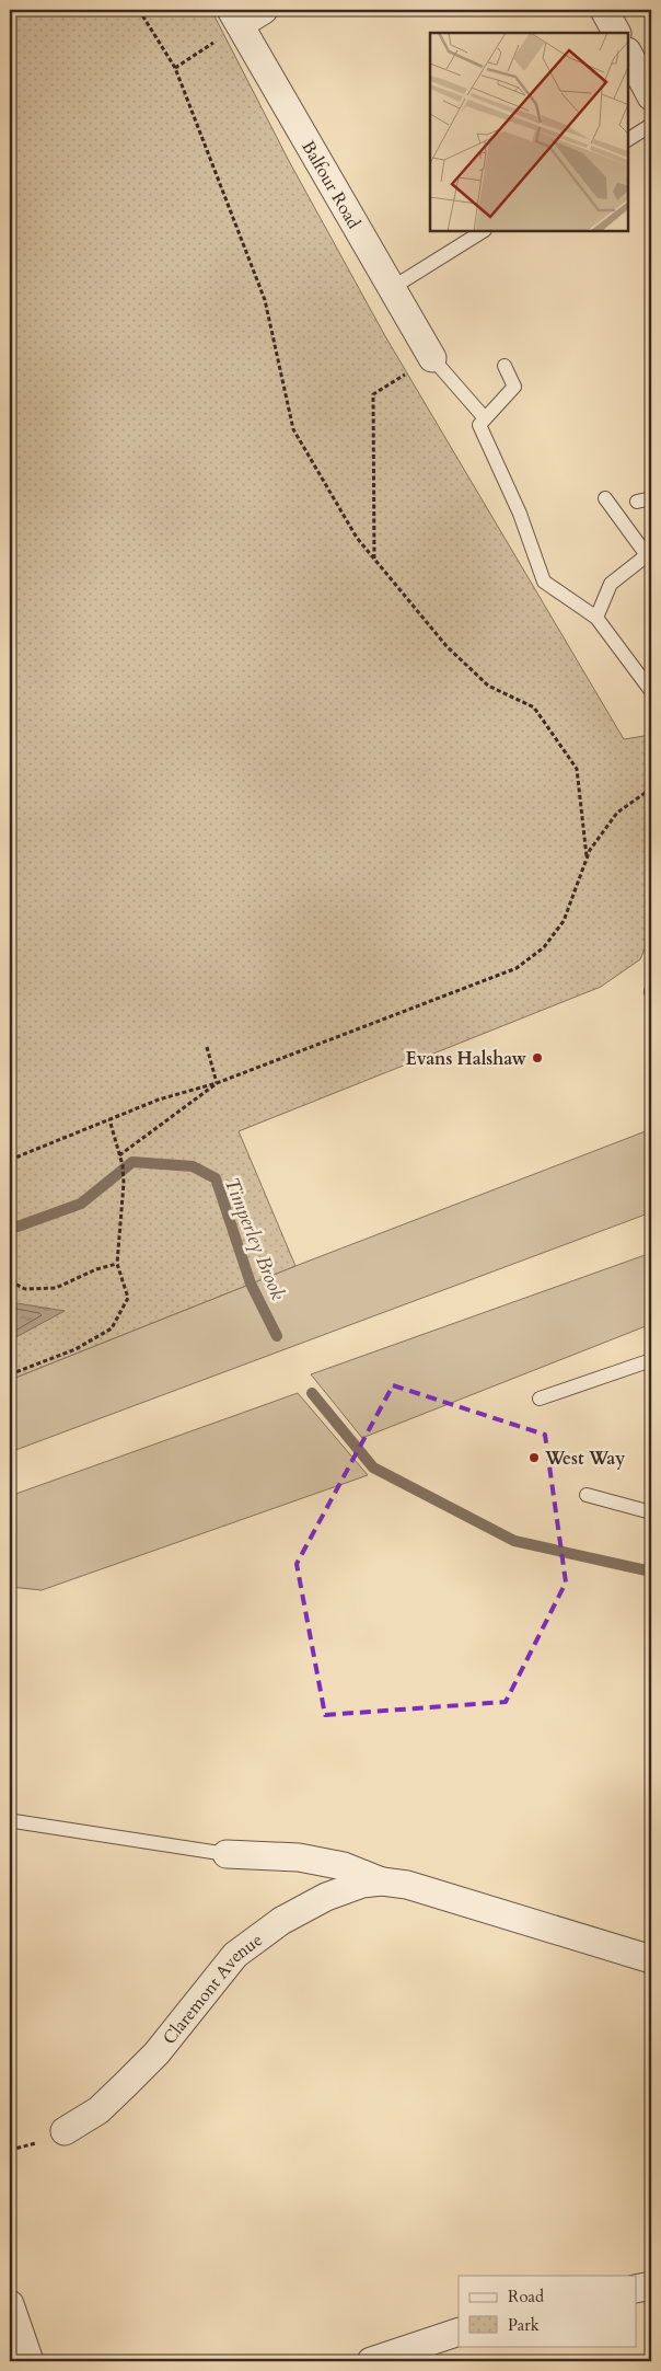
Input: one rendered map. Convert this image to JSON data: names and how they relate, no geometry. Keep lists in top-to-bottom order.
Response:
{
  "streets": {
    "street": ["Balfour Road", "Claremont Avenue"]
  },
  "water": ["Timperley Brook"],
  "places": ["Evans Halshaw", "West Way"],
  "legend": ["Road", "Park"]
}
